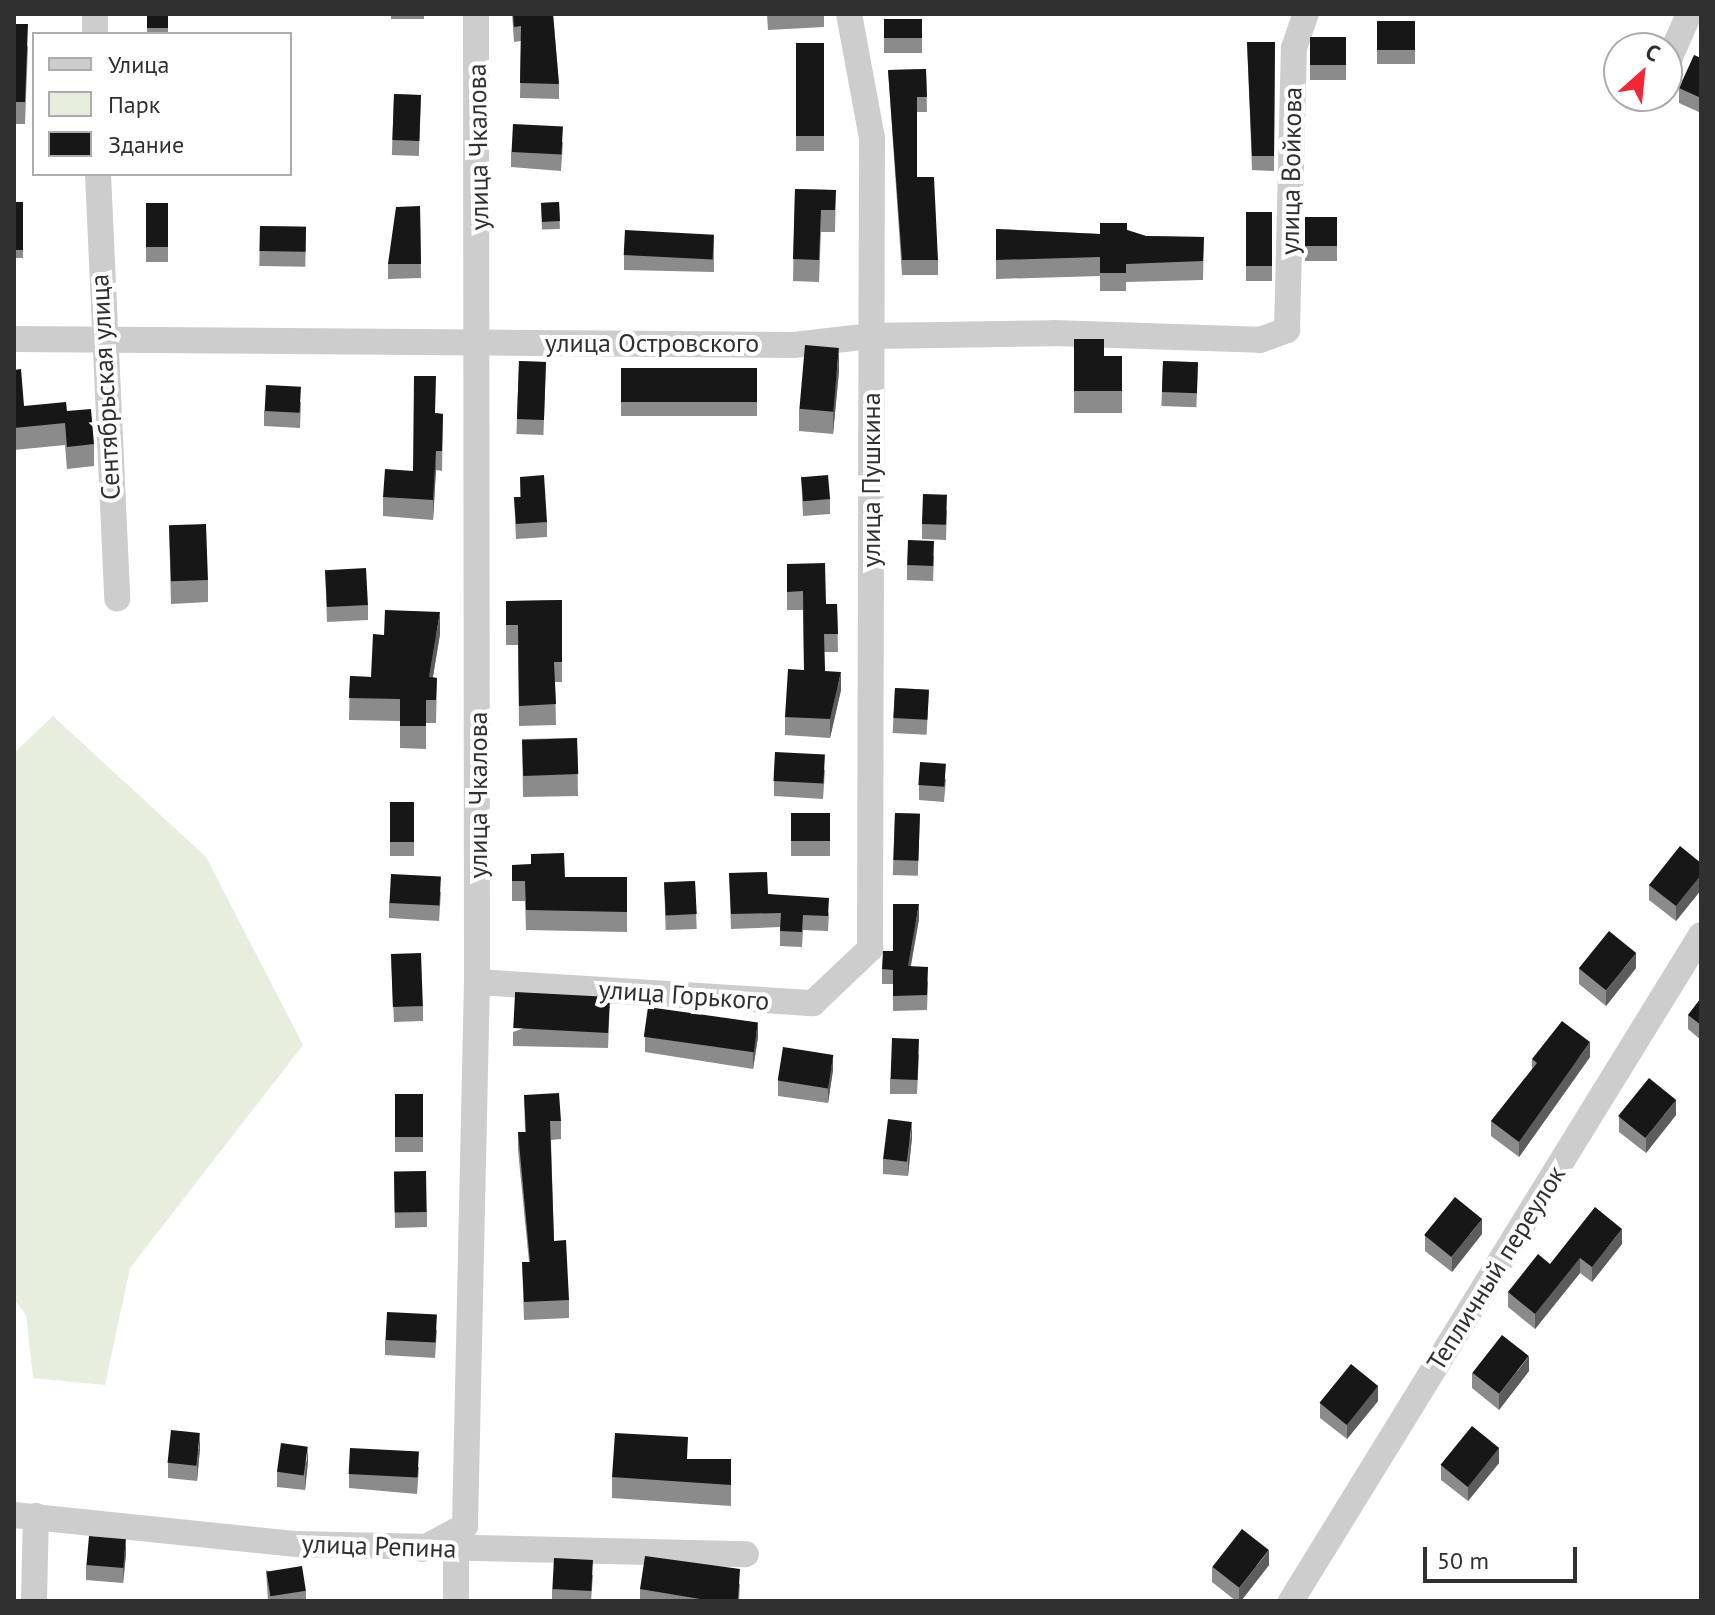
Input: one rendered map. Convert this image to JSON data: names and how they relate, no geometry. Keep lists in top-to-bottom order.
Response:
{
  "streets": {
    "street": [
      "улица Чкалова",
      "улица Войкова",
      "улица Островского",
      "Сентябрьская улица",
      "улица Пушкина",
      "улица Горького",
      "Тепличный переулок",
      "улица Репина"
    ]
  },
  "crossings": [
    ["улица Чкалова", "улица Островского"],
    ["улица Чкалова", "улица Горького"],
    ["улица Чкалова", "улица Репина"],
    ["улица Войкова", "улица Островского"],
    ["улица Островского", "Сентябрьская улица"],
    ["улица Островского", "улица Пушкина"],
    ["улица Пушкина", "улица Горького"]
  ],
  "legend": ["Улица", "Парк", "Здание"],
  "scale_bar": "50 m",
  "north": "top right"
}
